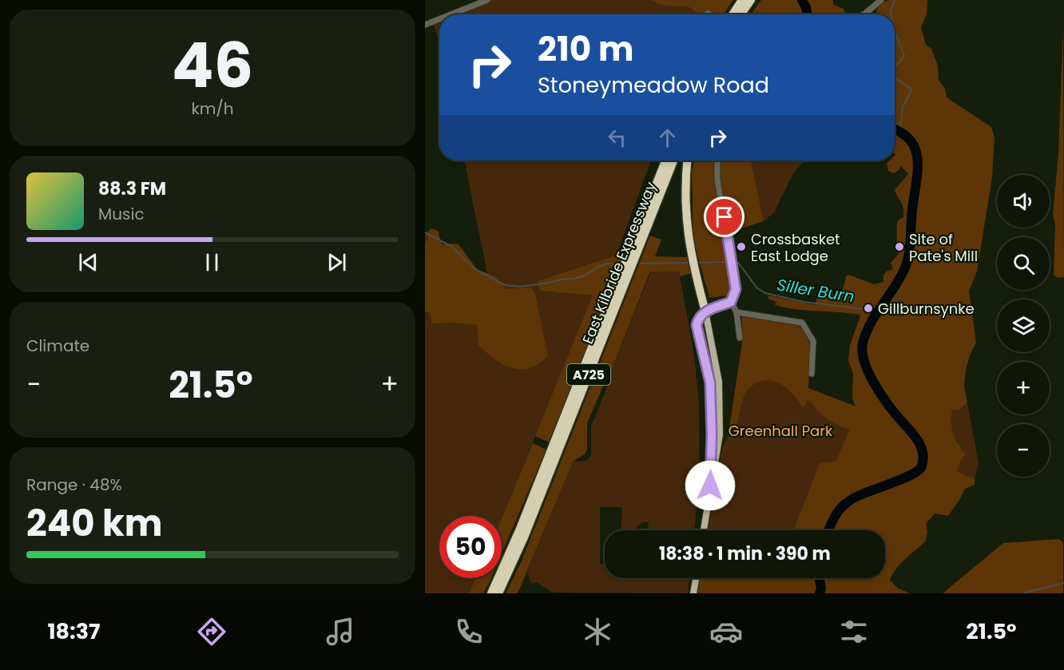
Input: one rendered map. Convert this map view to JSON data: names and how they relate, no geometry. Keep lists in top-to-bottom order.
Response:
{
  "streets": {
    "highway": ["East Kilbride Expressway", "A725"]
  },
  "water": ["Siller Burn"],
  "parks": ["Greenhall Park"],
  "places": ["Crossbasket East Lodge", "Site of Pate's Mill", "Gillburnsynke"],
  "page": {
    "tile": [
      ["46", "km/h"],
      "Climate",
      ["Range · 48%", "240 km"]
    ],
    "turn": ["210 m", "Stoneymeadow Road"],
    "song": ["88.3 FM", "Music"],
    "map_buttons": ["+", "−"],
    "heat": ["−", "21.5°", "+"],
    "limit": "50",
    "trip": "18:38 · 1 min · 390 m",
    "tabs": ["18:37", "21.5°"]
  }
}
